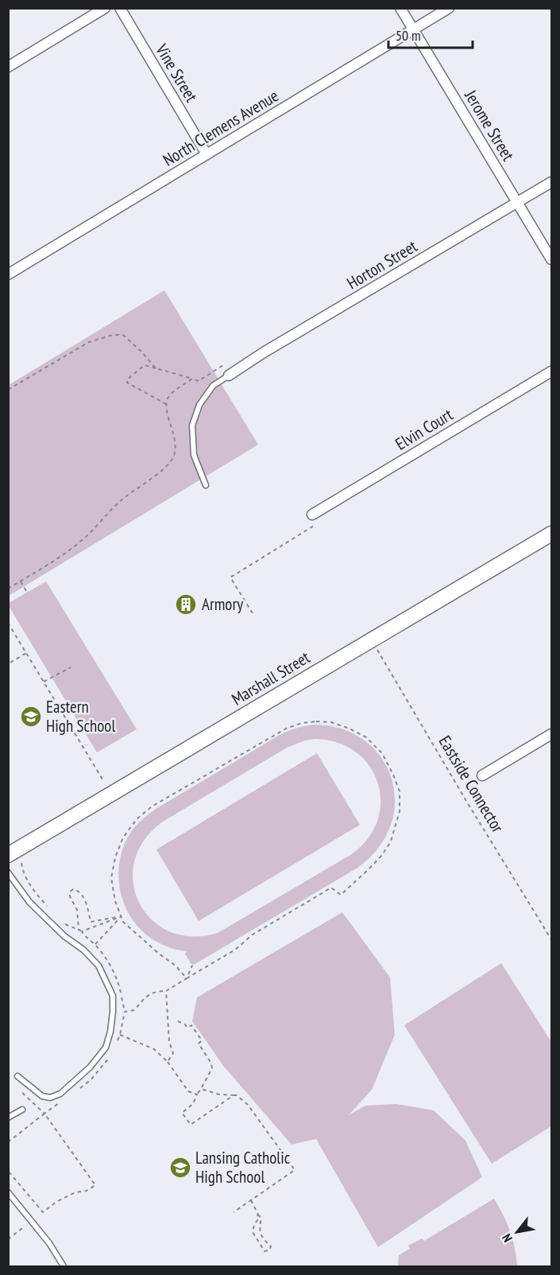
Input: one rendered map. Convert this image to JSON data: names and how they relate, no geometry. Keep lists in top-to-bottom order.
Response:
{
  "streets": {
    "street": [
      "Vine Street",
      "Jerome Street",
      "North Clemens Avenue",
      "Horton Street",
      "Elvin Court",
      "Marshall Street"
    ],
    "path": ["Eastside Connector"]
  },
  "crossings": [
    ["Vine Street", "North Clemens Avenue"],
    ["Jerome Street", "North Clemens Avenue"],
    ["Jerome Street", "Horton Street"],
    ["Marshall Street", "Eastside Connector"]
  ],
  "places": {
    "building": ["Armory"],
    "school or university": ["Eastern High School", "Lansing Catholic High School"]
  },
  "scale_bar": "50 m",
  "north": "bottom left"
}
